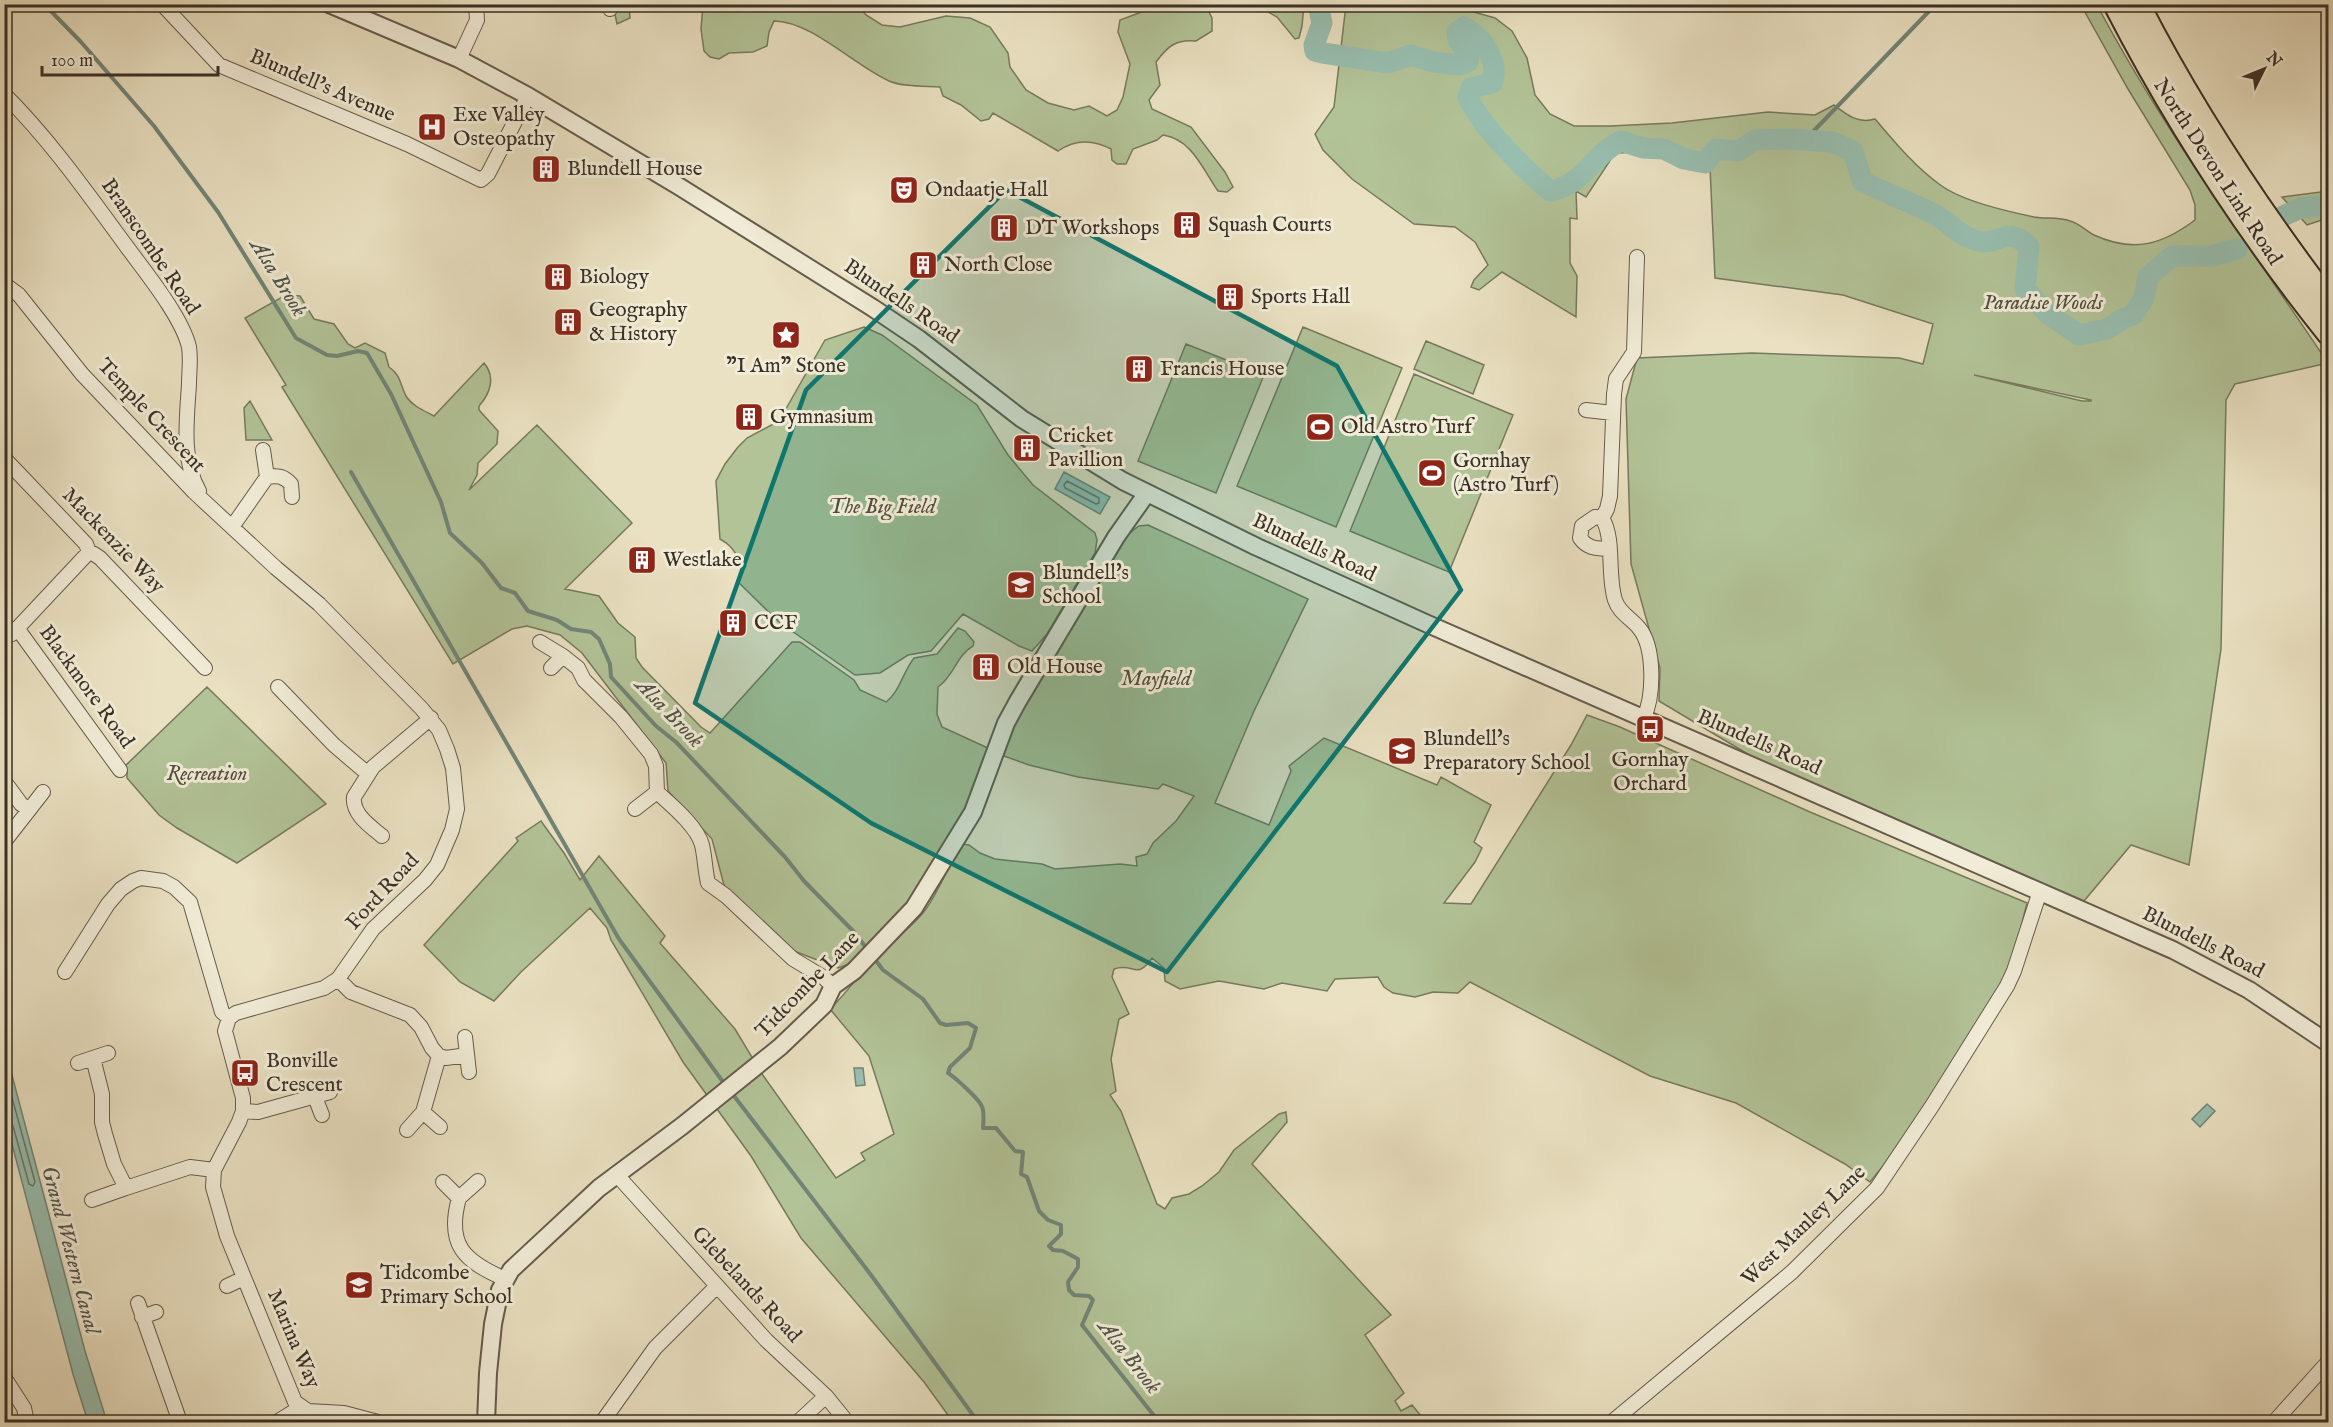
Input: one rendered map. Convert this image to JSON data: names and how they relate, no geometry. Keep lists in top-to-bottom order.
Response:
{
  "streets": {
    "highway": ["North Devon Link Road"],
    "street": [
      "Blundell's Avenue",
      "Branscombe Road",
      "Blundells Road",
      "Temple Crescent",
      "Mackenzie Way",
      "Blackmore Road",
      "Ford Road",
      "Tidcombe Lane",
      "West Manley Lane",
      "Glebelands Road",
      "Marina Way"
    ]
  },
  "crossings": [
    ["Blundell's Avenue", "Blundells Road"],
    ["Branscombe Road", "Temple Crescent"],
    ["Blundells Road", "Tidcombe Lane"],
    ["Blundells Road", "West Manley Lane"],
    ["Temple Crescent", "Ford Road"],
    ["Mackenzie Way", "Blackmore Road"],
    ["Tidcombe Lane", "Glebelands Road"]
  ],
  "water": ["Alsa Brook", "Grand Western Canal"],
  "parks": [
    "Paradise Woods",
    "The Big Field",
    "Mayfield",
    "Recreation"
  ],
  "places": {
    "hospital": ["Exe Valley Osteopathy"],
    "building": [
      "Blundell House",
      "Squash Courts",
      "DT Workshops",
      "North Close",
      "Biology",
      "Sports Hall",
      "Geography & History",
      "Francis House",
      "Gymnasium",
      "Cricket Pavillion",
      "Westlake",
      "CCF",
      "Old House"
    ],
    "theatre": ["Ondaatje Hall"],
    "place": ["\"I Am\" Stone"],
    "sports": ["Old Astro Turf", "Gornhay (Astro Turf)"],
    "school or university": ["Blundell's School", "Blundell's Preparatory School", "Tidcombe Primary School"],
    "bus stop": ["Gornhay Orchard", "Bonville Crescent"]
  },
  "scale_bar": "100 m",
  "north": "top right"
}
